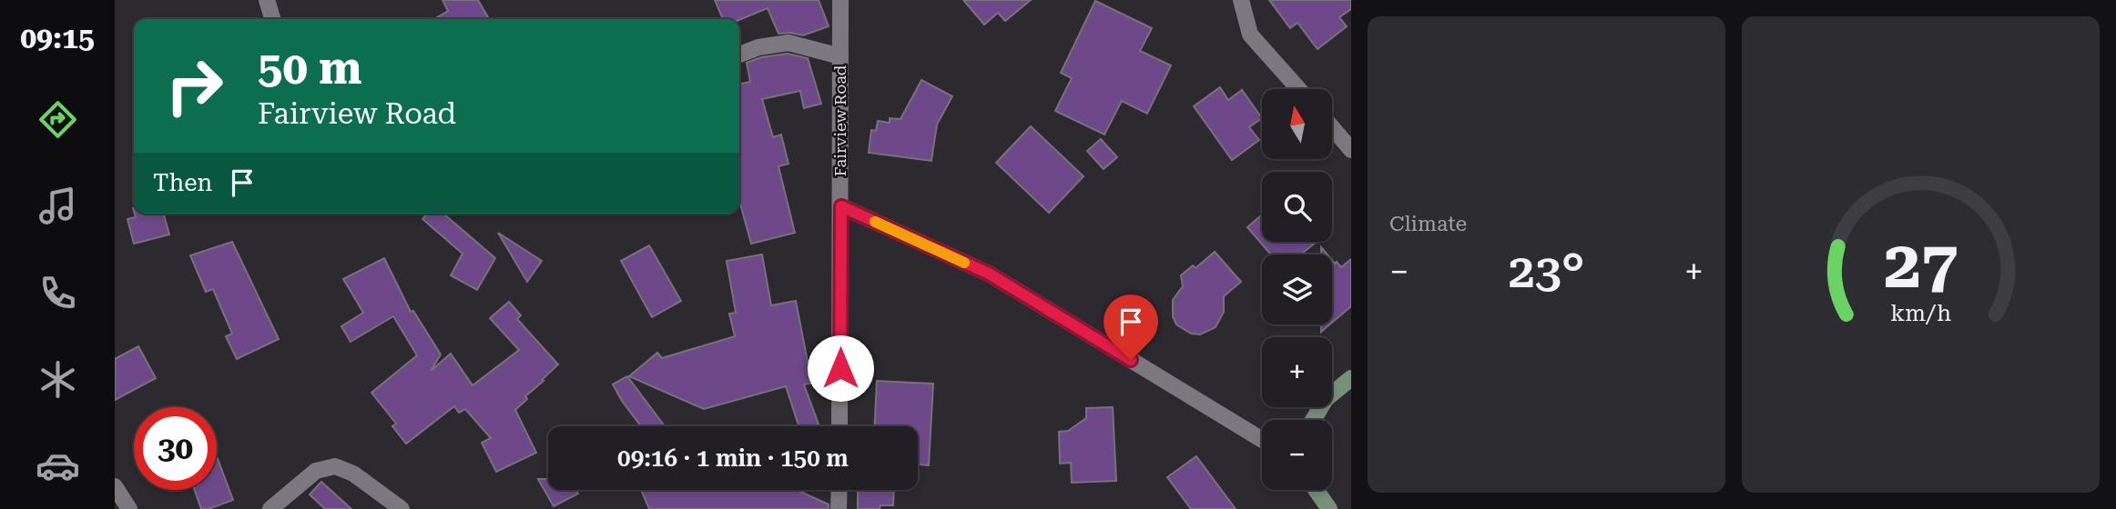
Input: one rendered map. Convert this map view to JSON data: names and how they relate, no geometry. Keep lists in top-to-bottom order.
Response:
{
  "streets": {
    "street": ["Fairview Road"]
  },
  "north": "top",
  "page": {
    "tabs": "09:15",
    "tile": "Climate",
    "turn": ["50 m", "Fairview Road"],
    "map_buttons": ["+", "−"],
    "then": "Then",
    "heat": ["−", "23°", "+"],
    "limit": "30",
    "trip": "09:16 · 1 min · 150 m",
    "gauge": ["27", "km/h"]
  }
}
